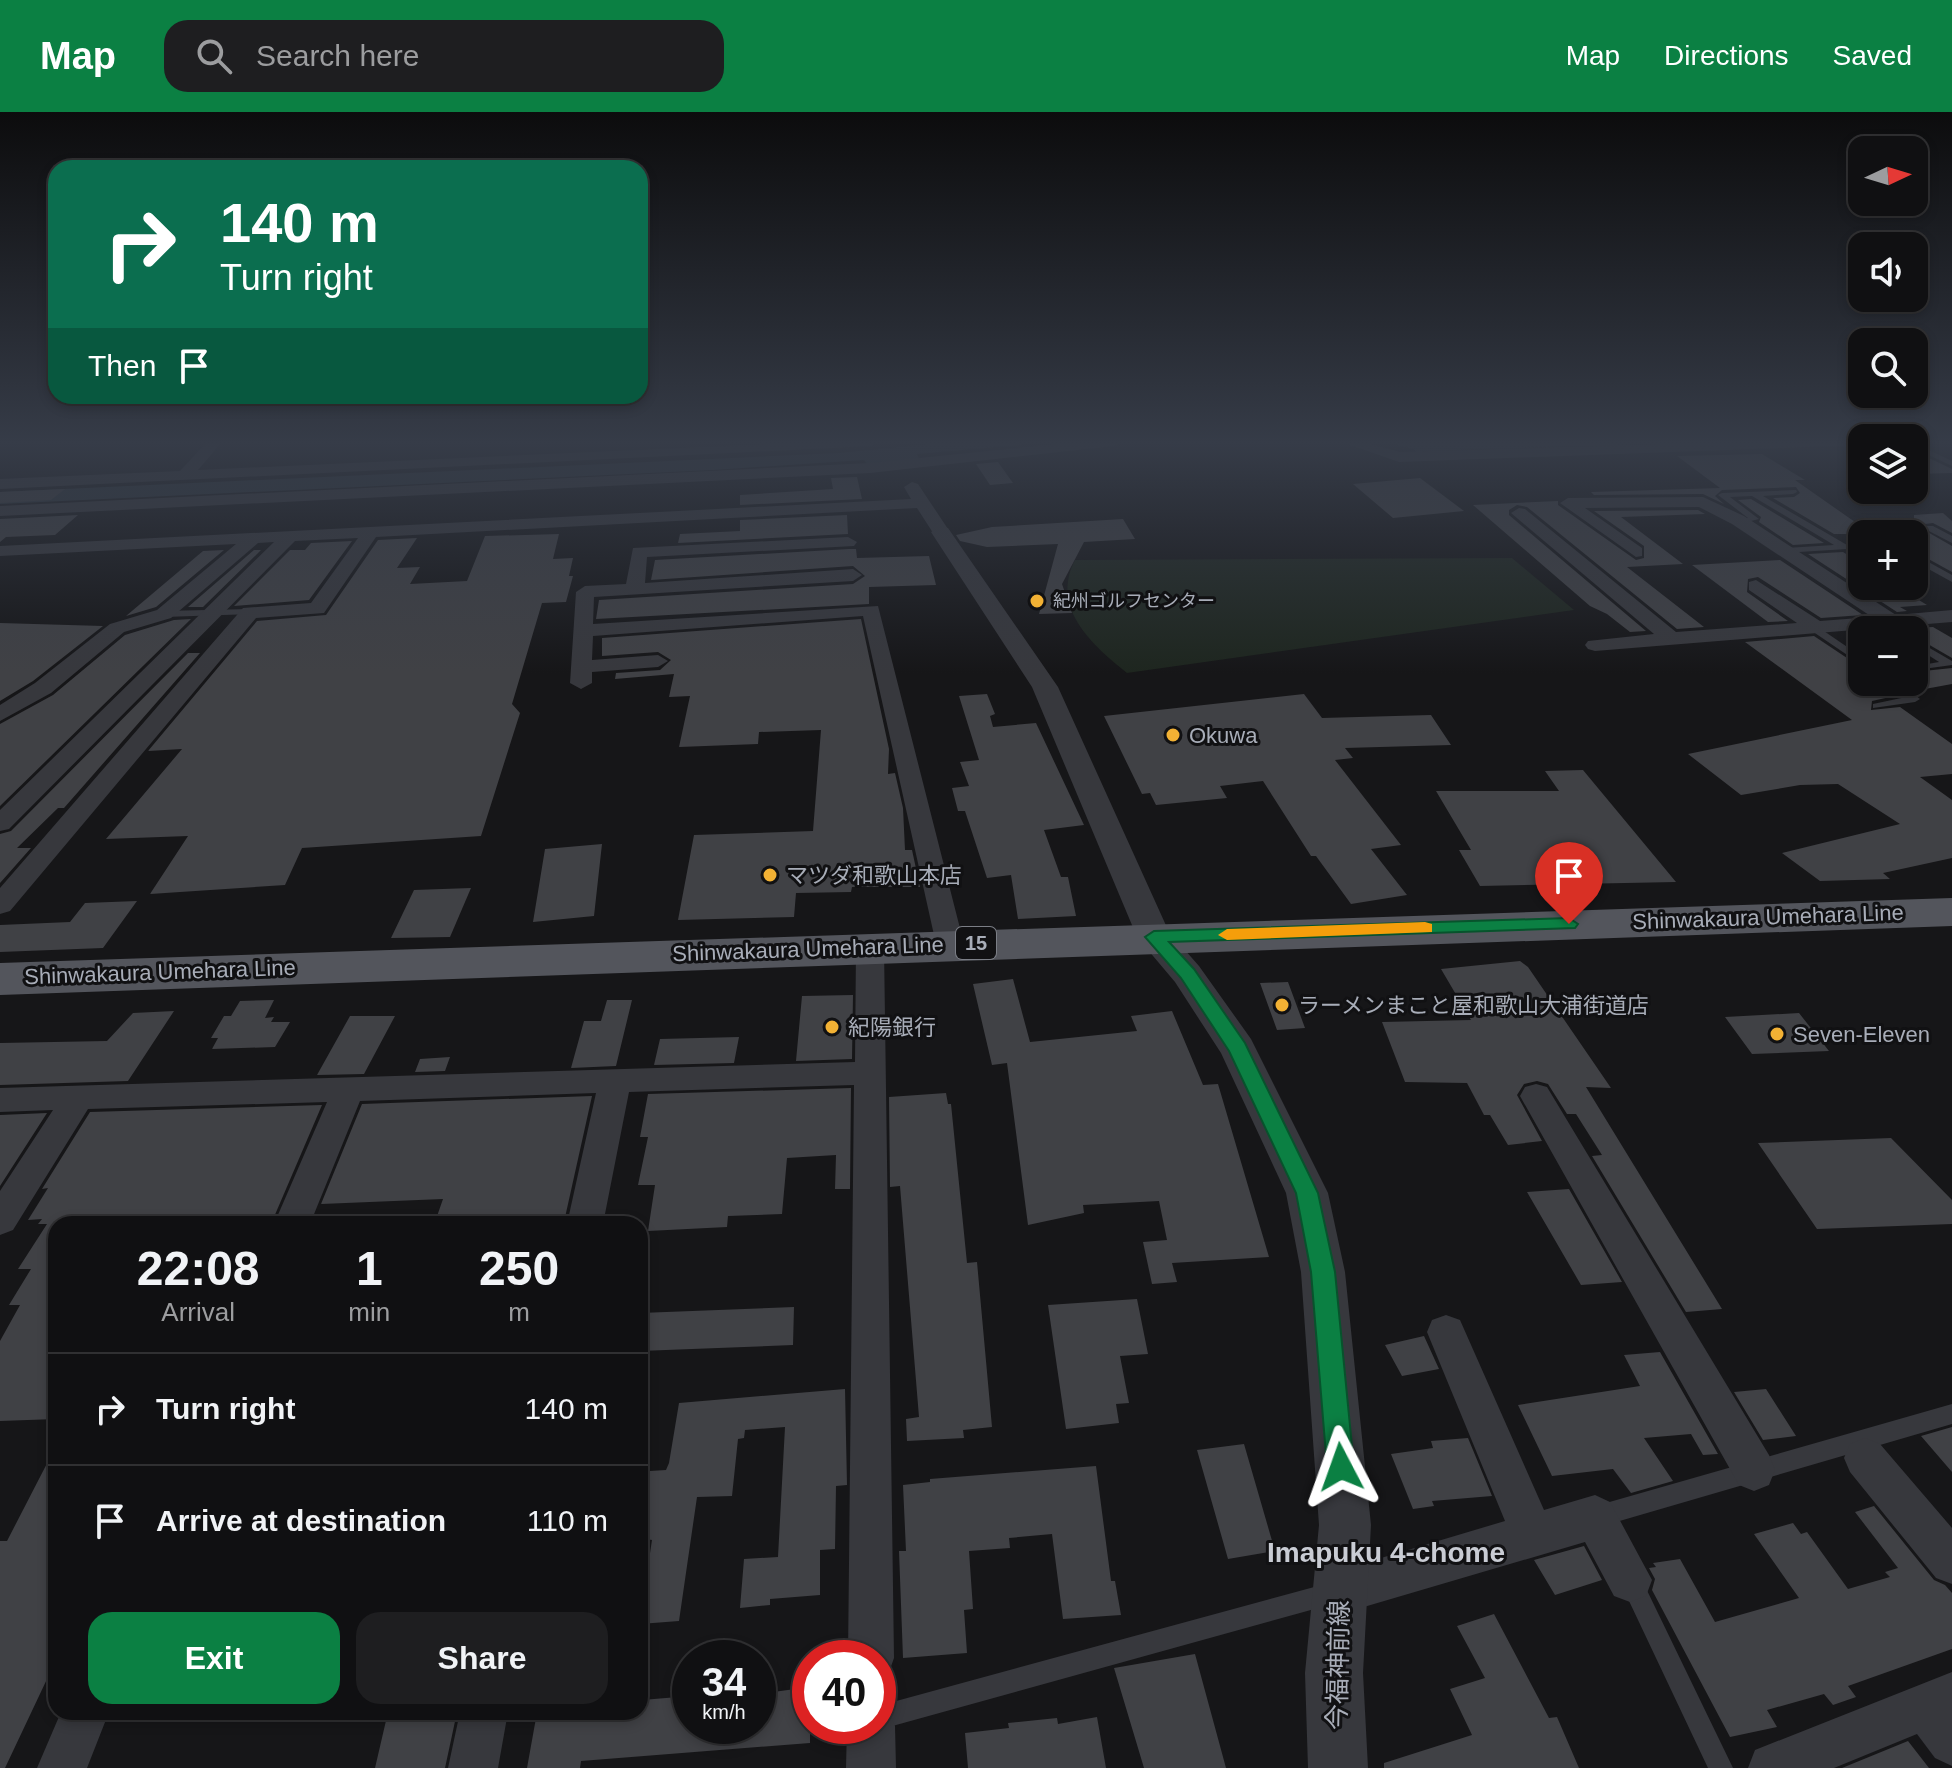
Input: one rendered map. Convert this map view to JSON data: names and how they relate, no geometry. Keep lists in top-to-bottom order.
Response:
{
  "streets": {
    "main road": ["Shinwakaura Umehara Line", "15"],
    "street": ["今福神前線"]
  },
  "crossings": [
    ["Shinwakaura Umehara Line", "今福神前線"]
  ],
  "districts": ["Imapuku 4-chome"],
  "places": [
    "紀州ゴルフセンター",
    "Okuwa",
    "マツダ和歌山本店",
    "ラーメンまこと屋和歌山大浦街道店",
    "紀陽銀行",
    "Seven-Eleven"
  ],
  "north": "right",
  "page": {
    "header": "Map",
    "search": "Search here",
    "nav": ["Map", "Directions", "Saved"],
    "map_buttons": ["+", "−"],
    "turn": ["140 m", "Turn right"],
    "then": "Then",
    "eta": [
      "22:08",
      "Arrival",
      "1",
      "min",
      "250",
      "m"
    ],
    "list": [
      {
        "name": "Turn right",
        "value": "140 m"
      },
      {
        "name": "Arrive at destination",
        "value": "110 m"
      }
    ],
    "buttons": ["Exit", "Share"],
    "speed": "34 km/h",
    "limit": "40"
  }
}
